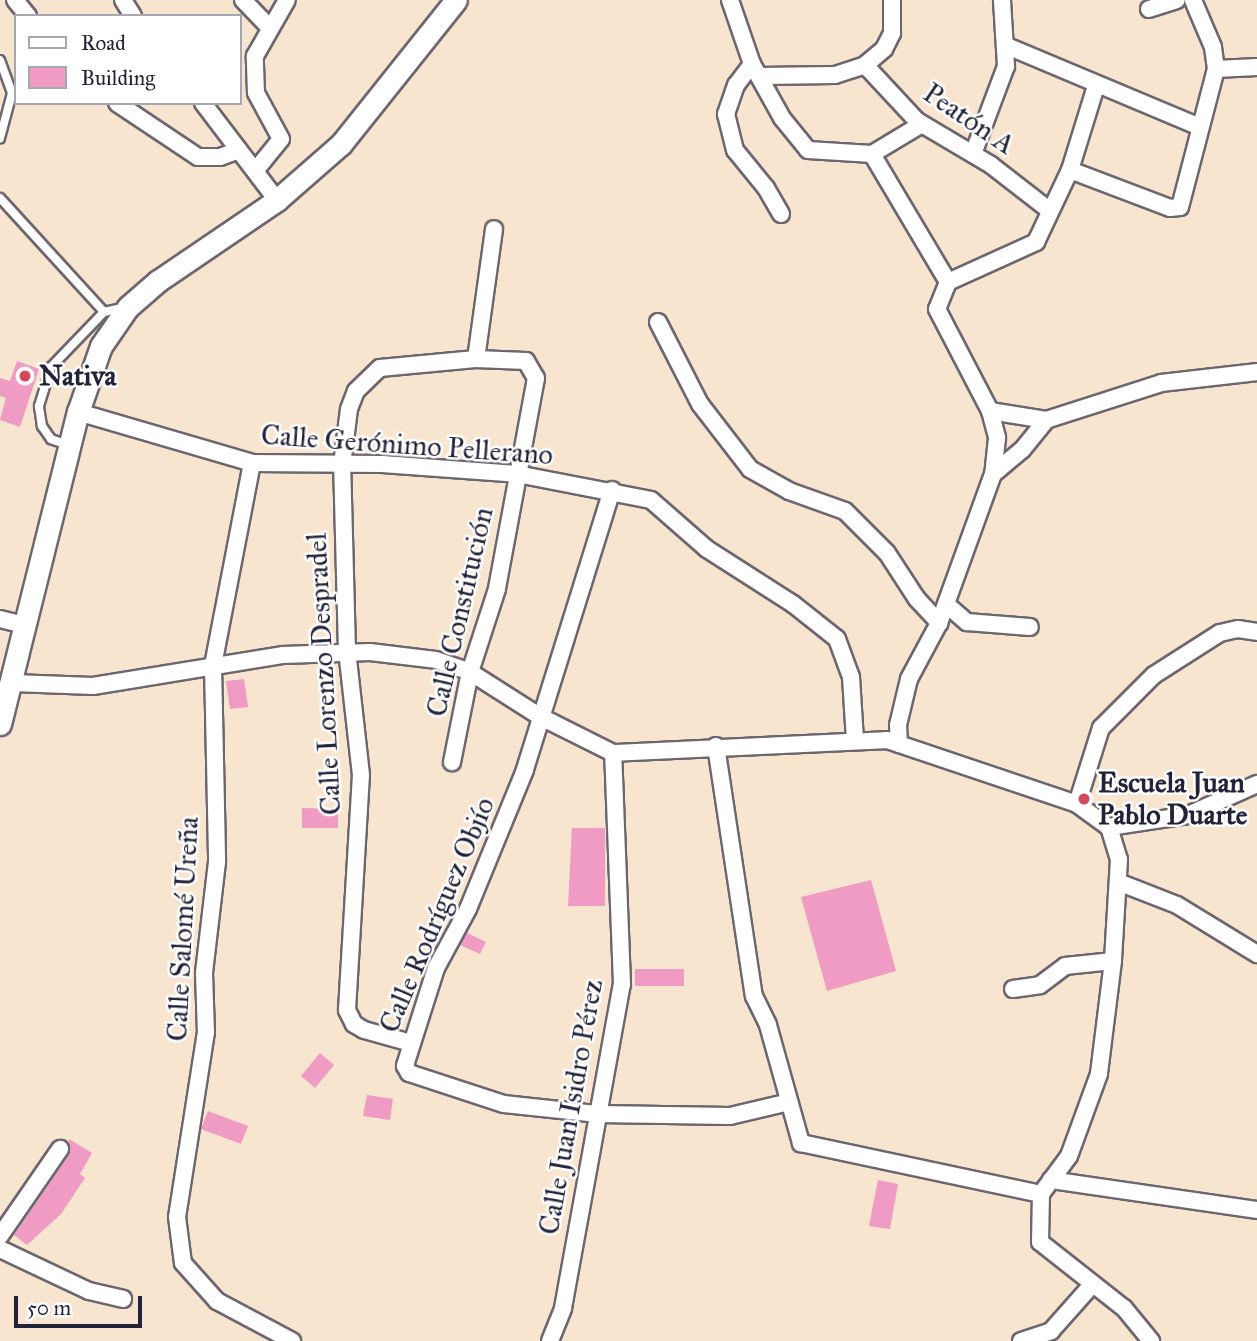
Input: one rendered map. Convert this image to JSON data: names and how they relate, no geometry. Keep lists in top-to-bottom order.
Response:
{
  "streets": {
    "street": [
      "Peatón A",
      "Calle Gerónimo Pellerano",
      "Calle Constitución",
      "Calle Lorenzo Despradel",
      "Calle Rodríguez Objío",
      "Calle Salomé Ureña",
      "Calle Juan Isidro Pérez"
    ]
  },
  "crossings": [
    ["Calle Gerónimo Pellerano", "Calle Constitución"],
    ["Calle Gerónimo Pellerano", "Calle Lorenzo Despradel"],
    ["Calle Gerónimo Pellerano", "Calle Rodríguez Objío"],
    ["Calle Gerónimo Pellerano", "Calle Salomé Ureña"],
    ["Calle Constitución", "Calle Lorenzo Despradel"],
    ["Calle Lorenzo Despradel", "Calle Rodríguez Objío"],
    ["Calle Rodríguez Objío", "Calle Juan Isidro Pérez"]
  ],
  "places": ["Nativa", "Escuela Juan Pablo Duarte"],
  "legend": ["Road", "Building"],
  "scale_bar": "50 m"
}
